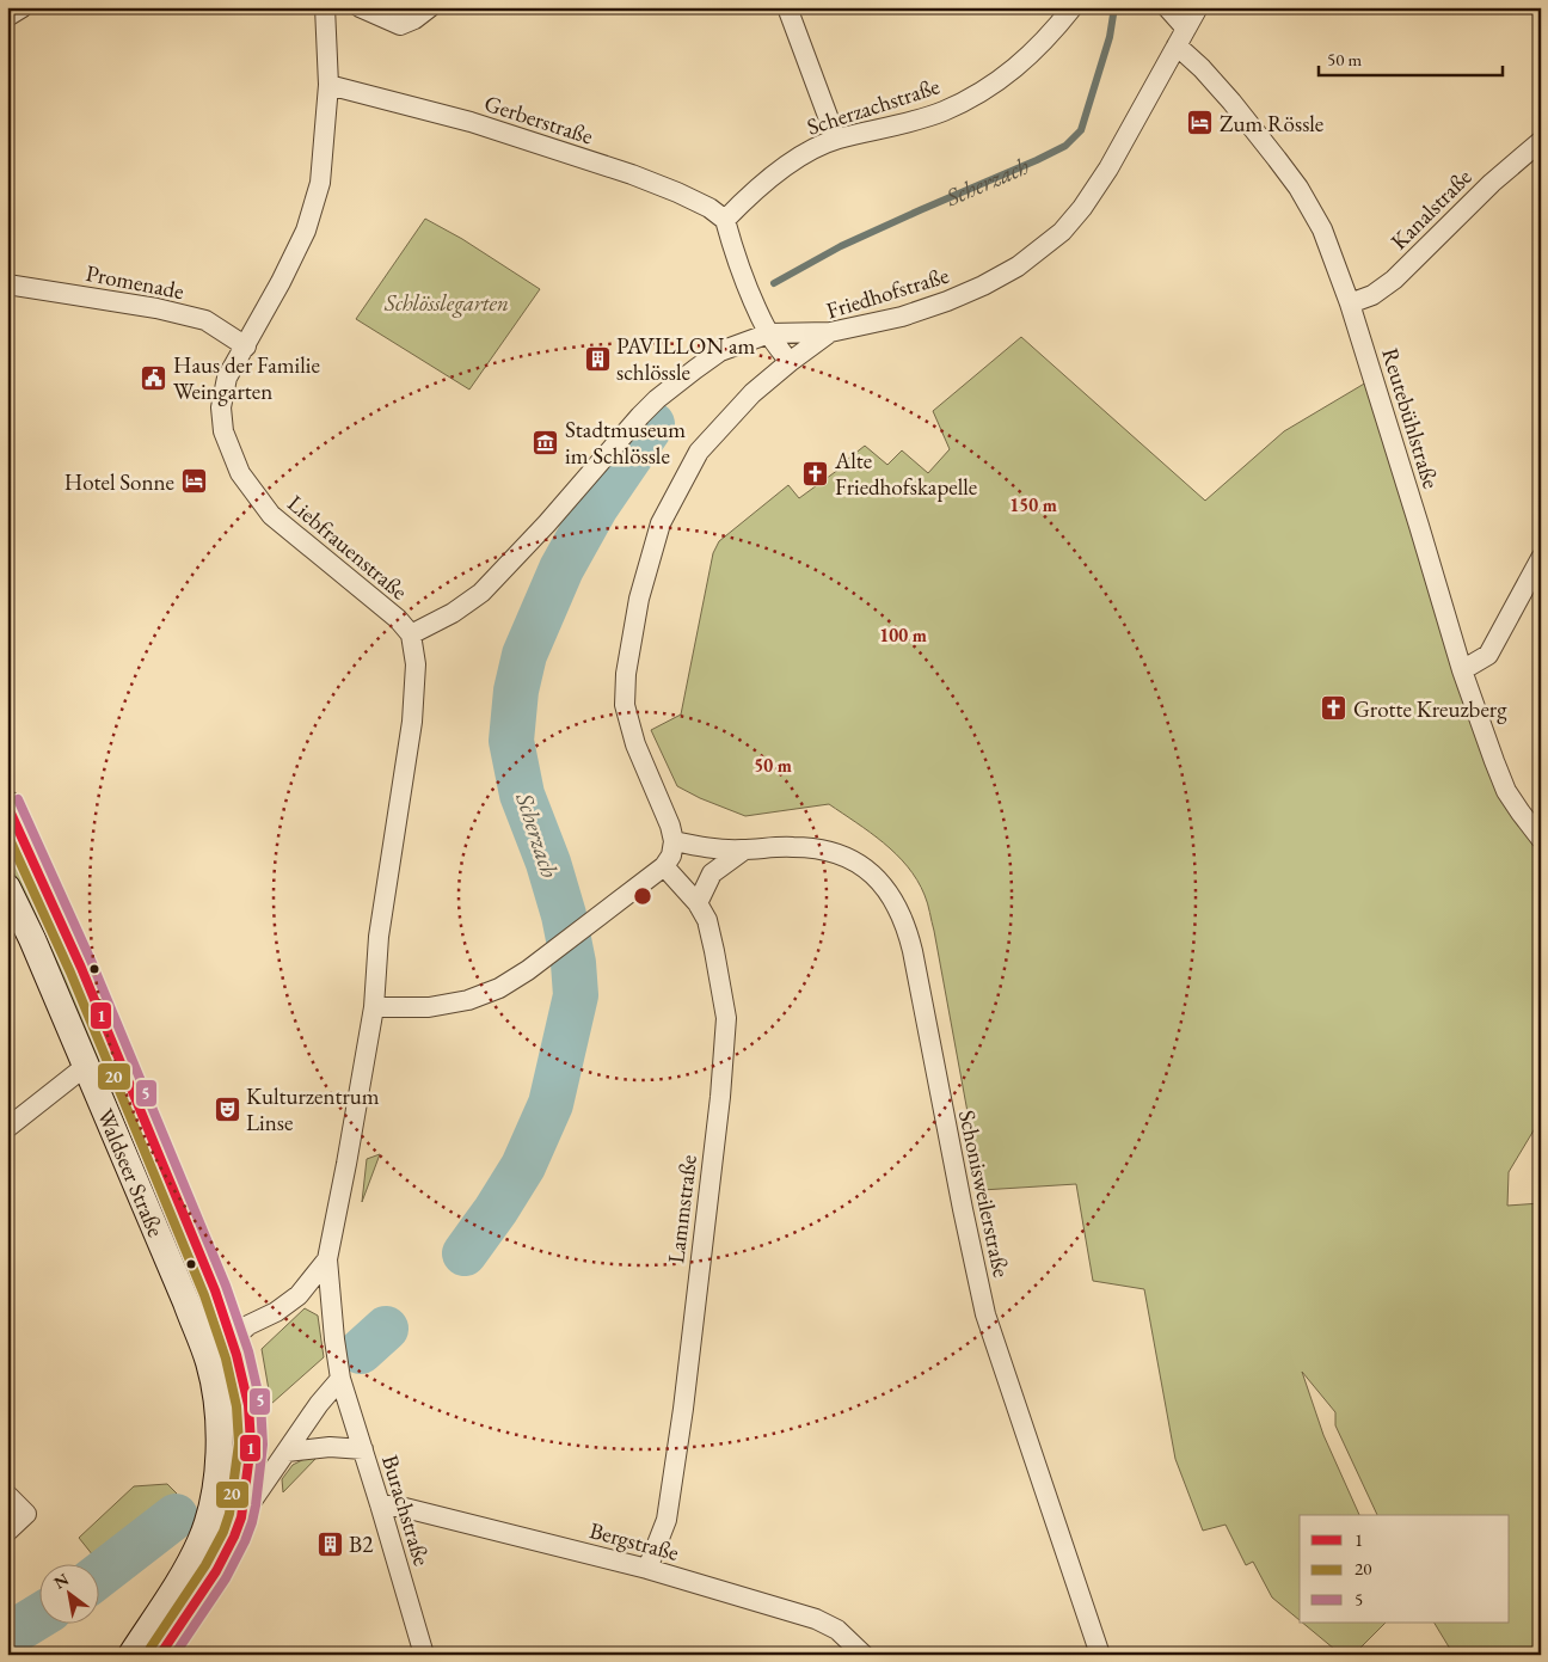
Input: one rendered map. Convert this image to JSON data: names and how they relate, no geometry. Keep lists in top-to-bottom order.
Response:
{
  "streets": {
    "main road": ["Waldseer Straße"],
    "street": [
      "Scherzachstraße",
      "Gerberstraße",
      "Kanalstraße",
      "Promenade",
      "Friedhofstraße",
      "Reutebühlstraße",
      "Liebfrauenstraße",
      "Schonisweilerstraße",
      "Lammstraße",
      "Burachstraße",
      "Bergstraße"
    ]
  },
  "crossings": [
    ["Scherzachstraße", "Gerberstraße"],
    ["Gerberstraße", "Liebfrauenstraße"],
    ["Kanalstraße", "Reutebühlstraße"],
    ["Promenade", "Liebfrauenstraße"],
    ["Friedhofstraße", "Reutebühlstraße"],
    ["Friedhofstraße", "Schonisweilerstraße"],
    ["Liebfrauenstraße", "Waldseer Straße"],
    ["Liebfrauenstraße", "Burachstraße"],
    ["Lammstraße", "Bergstraße"],
    ["Burachstraße", "Bergstraße"]
  ],
  "water": ["Scherzach"],
  "parks": ["Schlösslegarten"],
  "places": {
    "hotel": ["Zum Rössle", "Hotel Sonne"],
    "building": ["PAVILLON am schlössle", "B2"],
    "public building": ["Haus der Familie Weingarten"],
    "museum": ["Stadtmuseum im Schlössle"],
    "church": ["Alte Friedhofskapelle", "Grotte Kreuzberg"],
    "theatre": ["Kulturzentrum Linse"]
  },
  "lines": ["transit line 5", "transit line 1", "transit line 20"],
  "legend": ["1", "20", "5"],
  "scale_bar": "50 m",
  "north": "top left",
  "rings": ["150 m", "100 m", "50 m"]
}
